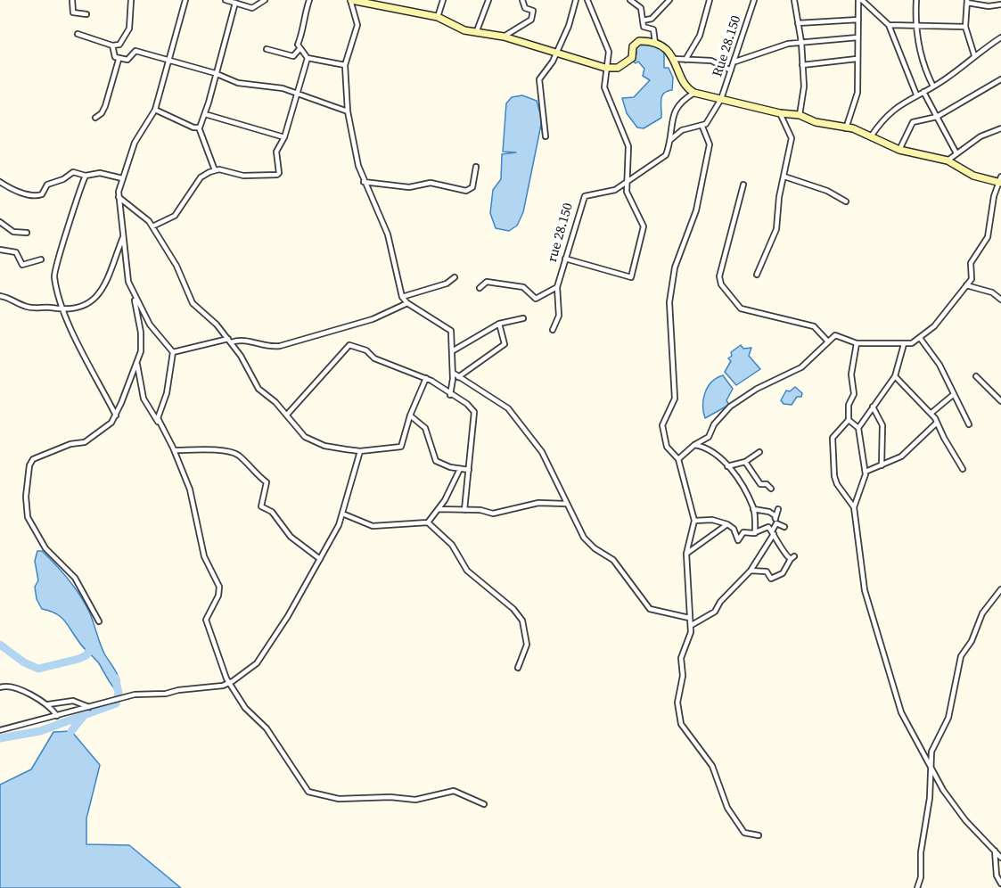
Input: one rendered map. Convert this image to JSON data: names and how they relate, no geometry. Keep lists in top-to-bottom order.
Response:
{
  "streets": {
    "street": ["Rue 28.150", "rue 28.150"]
  }
}
